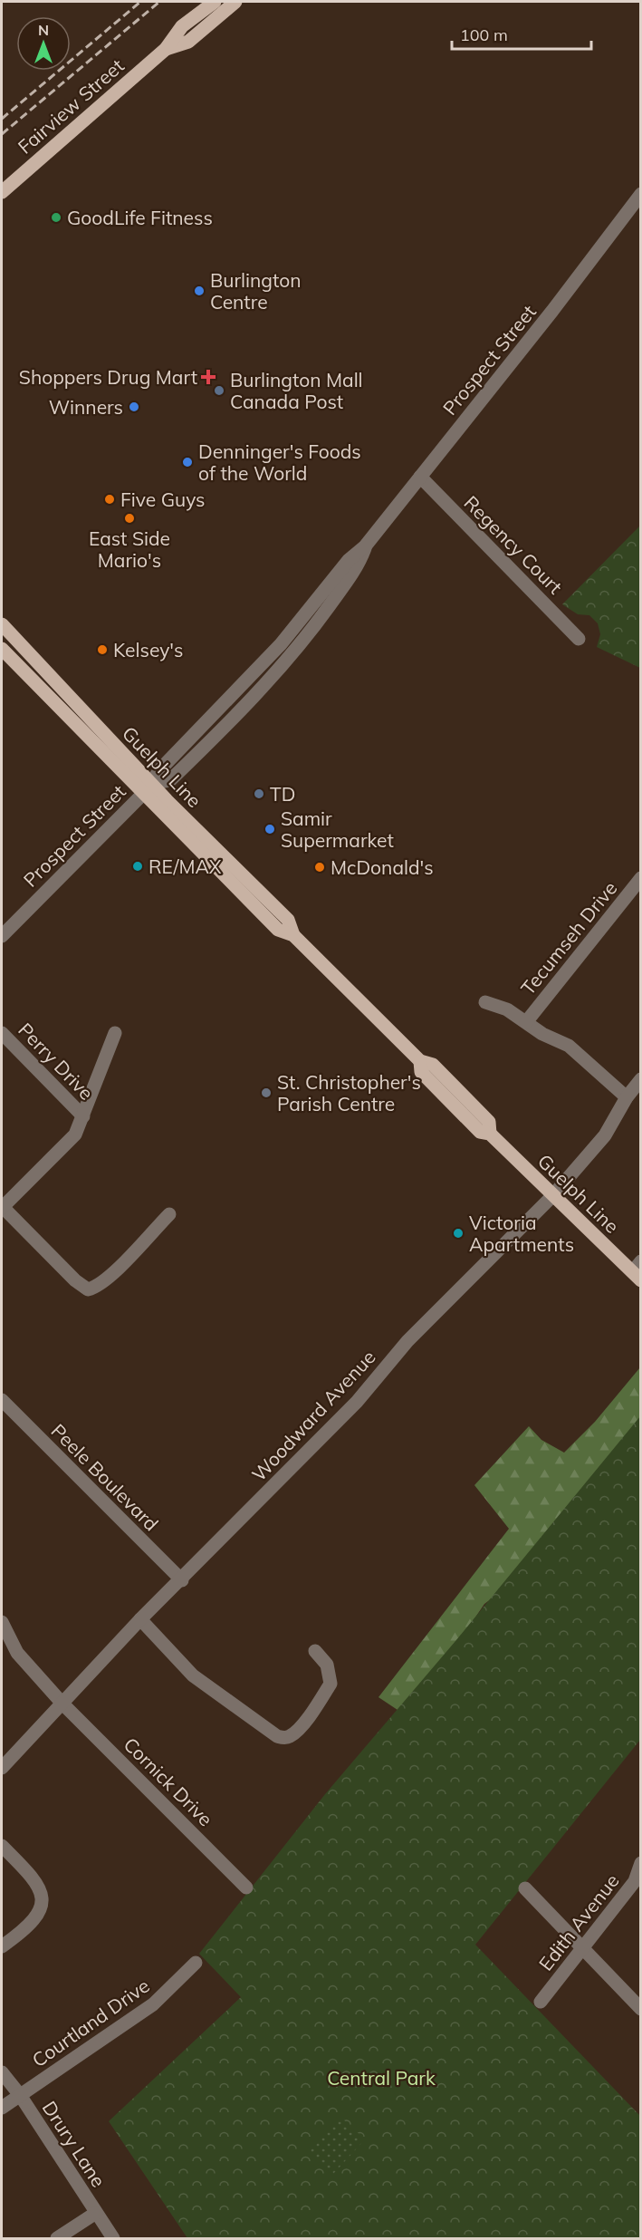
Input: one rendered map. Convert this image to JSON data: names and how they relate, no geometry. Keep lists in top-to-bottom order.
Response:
{
  "streets": {
    "main road": ["Fairview Street", "Guelph Line"],
    "street": [
      "Prospect Street",
      "Regency Court",
      "Tecumseh Drive",
      "Perry Drive",
      "Woodward Avenue",
      "Peele Boulevard",
      "Cornick Drive",
      "Edith Avenue",
      "Courtland Drive",
      "Drury Lane"
    ]
  },
  "crossings": [
    ["Prospect Street", "Regency Court"],
    ["Prospect Street", "Guelph Line"],
    ["Guelph Line", "Woodward Avenue"],
    ["Woodward Avenue", "Peele Boulevard"],
    ["Woodward Avenue", "Cornick Drive"],
    ["Courtland Drive", "Drury Lane"]
  ],
  "parks": ["Central Park"],
  "places": {
    "other": [
      "GoodLife Fitness",
      "Burlington Centre",
      "Burlington Mall Canada Post",
      "Winners",
      "Denninger's Foods of the World",
      "Five Guys",
      "East Side Mario's",
      "Kelsey's",
      "TD",
      "Samir Supermarket",
      "RE/MAX",
      "McDonald's",
      "St. Christopher's Parish Centre",
      "Victoria Apartments"
    ],
    "health": ["Shoppers Drug Mart"]
  },
  "scale_bar": "100 m",
  "north": "top"
}
